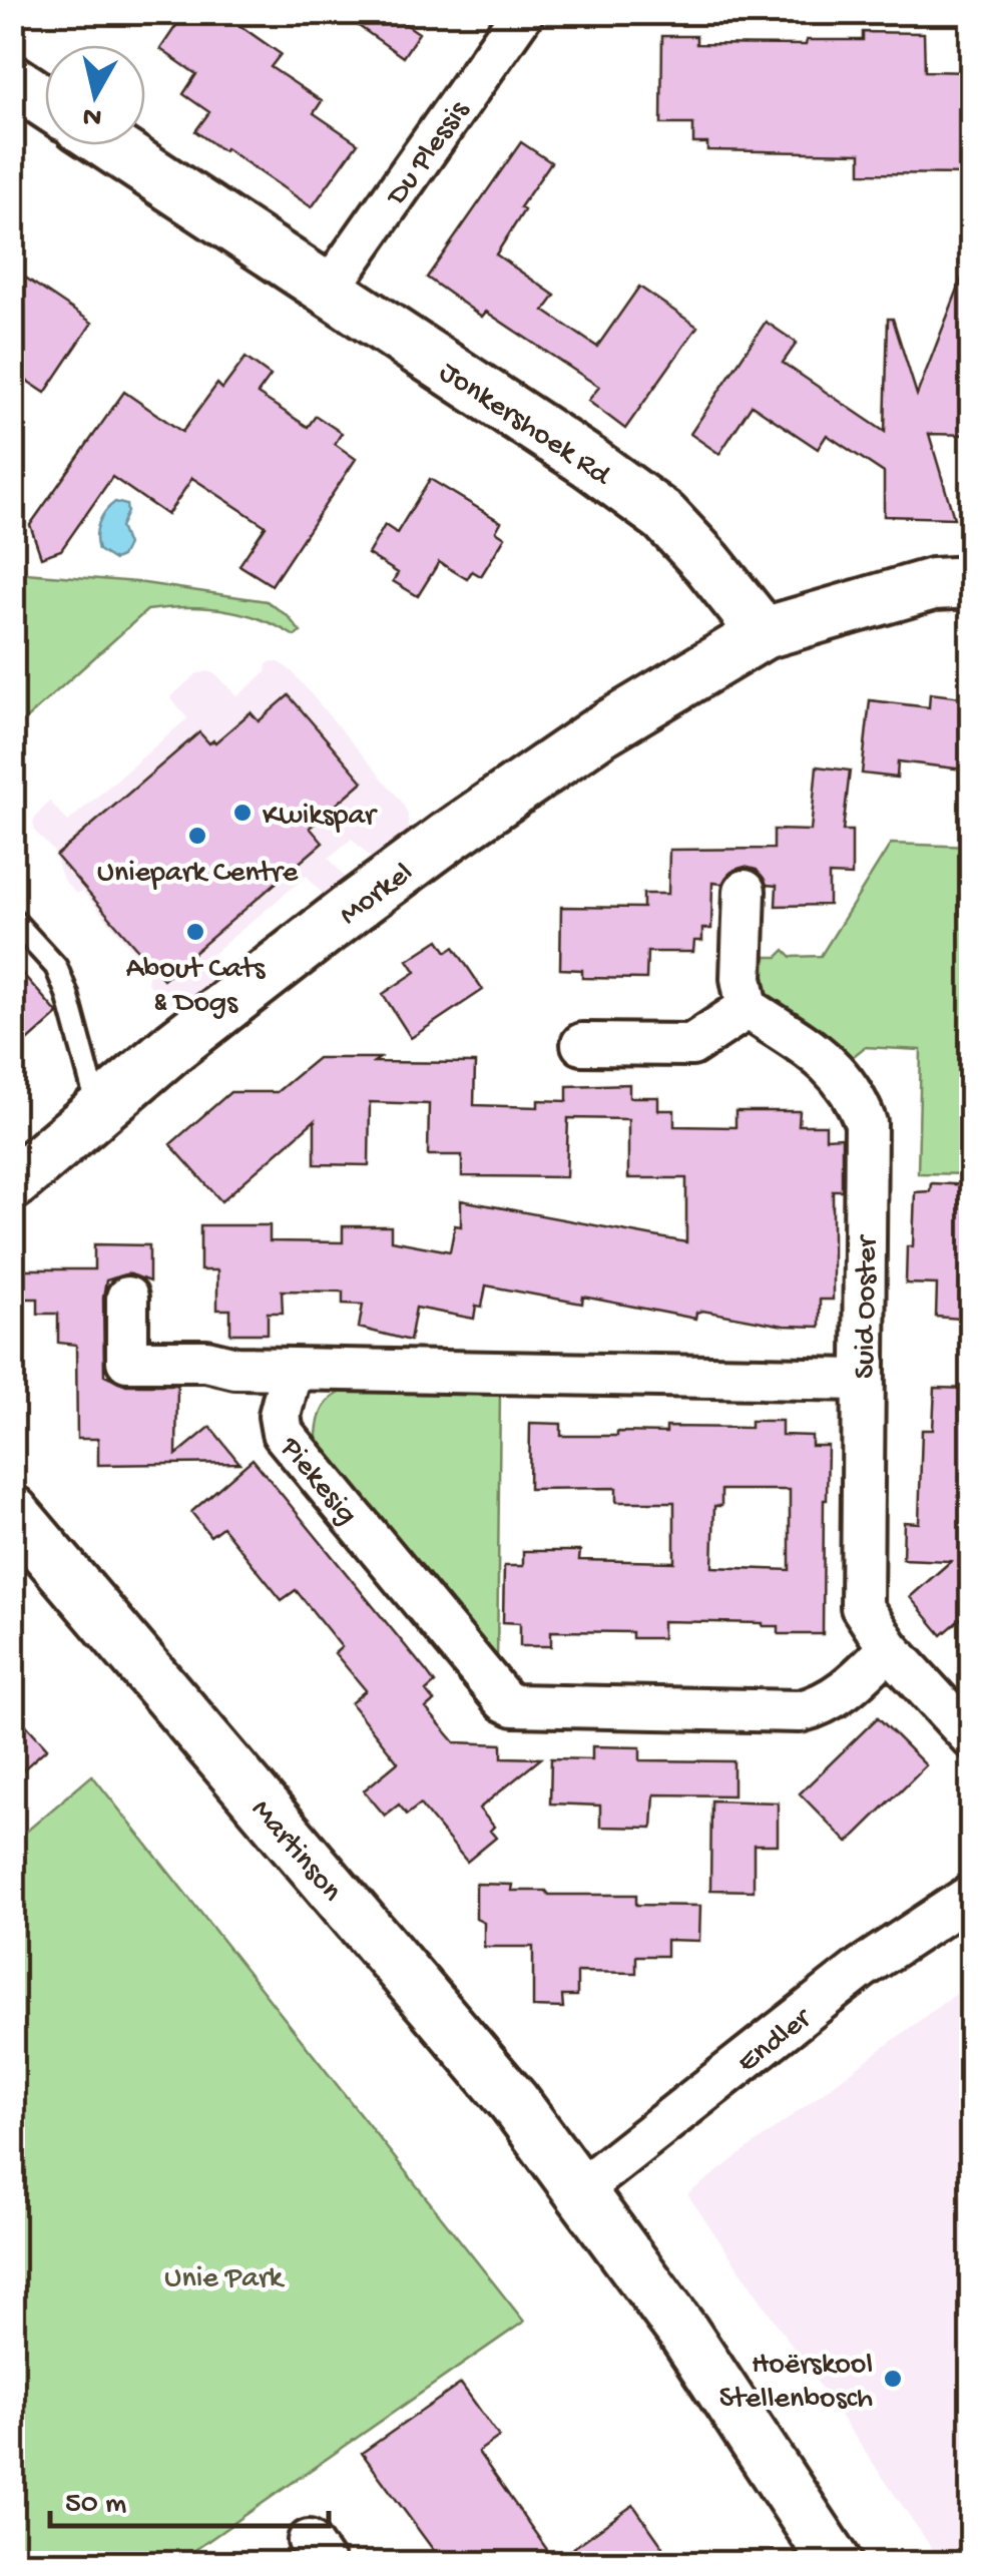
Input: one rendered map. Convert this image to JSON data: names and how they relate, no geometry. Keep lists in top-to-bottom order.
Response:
{
  "streets": {
    "street": [
      "Du Plessis",
      "Jonkershoek Rd",
      "Morkel",
      "Suid Ooster",
      "Piekesig",
      "Martinson",
      "Endler"
    ]
  },
  "crossings": [
    ["Du Plessis", "Jonkershoek Rd"],
    ["Jonkershoek Rd", "Morkel"],
    ["Suid Ooster", "Piekesig"],
    ["Martinson", "Endler"]
  ],
  "parks": ["Unie Park"],
  "places": [
    "Kwikspar",
    "Uniepark Centre",
    "About Cats & Dogs",
    "Hoërskool Stellenbosch"
  ],
  "scale_bar": "50 m",
  "north": "bottom"
}
